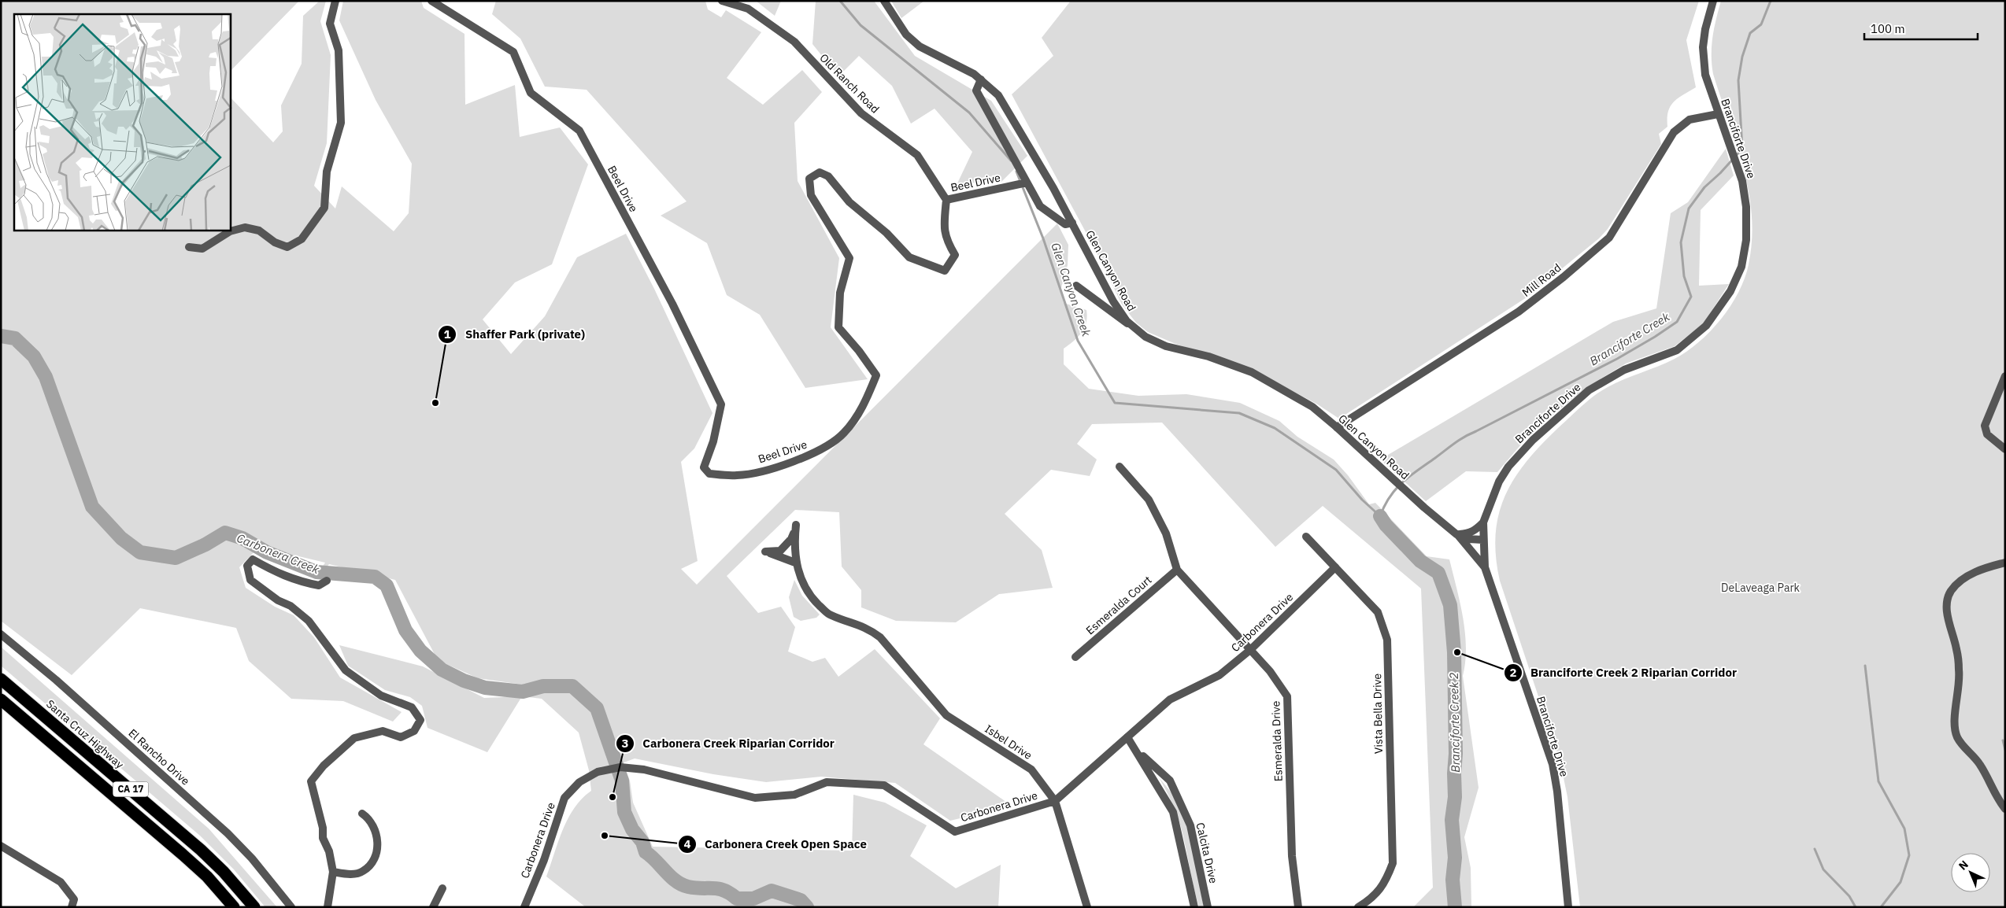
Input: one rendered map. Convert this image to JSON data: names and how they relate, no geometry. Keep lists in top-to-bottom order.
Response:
{
  "streets": {
    "highway": ["Santa Cruz Highway", "CA 17"],
    "street": [
      "Old Ranch Road",
      "Branciforte Drive",
      "Beel Drive",
      "Glen Canyon Road",
      "Mill Road",
      "Esmeralda Court",
      "Carbonera Drive",
      "Vista Bella Drive",
      "Esmeralda Drive",
      "Isbel Drive",
      "El Rancho Drive",
      "Calcita Drive"
    ]
  },
  "crossings": [
    ["Old Ranch Road", "Beel Drive"],
    ["Branciforte Drive", "Glen Canyon Road"],
    ["Branciforte Drive", "Mill Road"],
    ["Glen Canyon Road", "Mill Road"],
    ["Esmeralda Court", "Esmeralda Drive"],
    ["Carbonera Drive", "Vista Bella Drive"],
    ["Carbonera Drive", "Esmeralda Drive"],
    ["Carbonera Drive", "Isbel Drive"],
    ["Carbonera Drive", "Calcita Drive"]
  ],
  "water": [
    "Glen Canyon Creek",
    "Branciforte Creek",
    "Carbonera Creek",
    "Branciforte Creek 2"
  ],
  "parks": ["DeLaveaga Park"],
  "places": [
    "Shaffer Park (private)",
    "Branciforte Creek 2 Riparian Corridor",
    "Carbonera Creek Riparian Corridor",
    "Carbonera Creek Open Space"
  ],
  "scale_bar": "100 m",
  "north": "top left"
}
